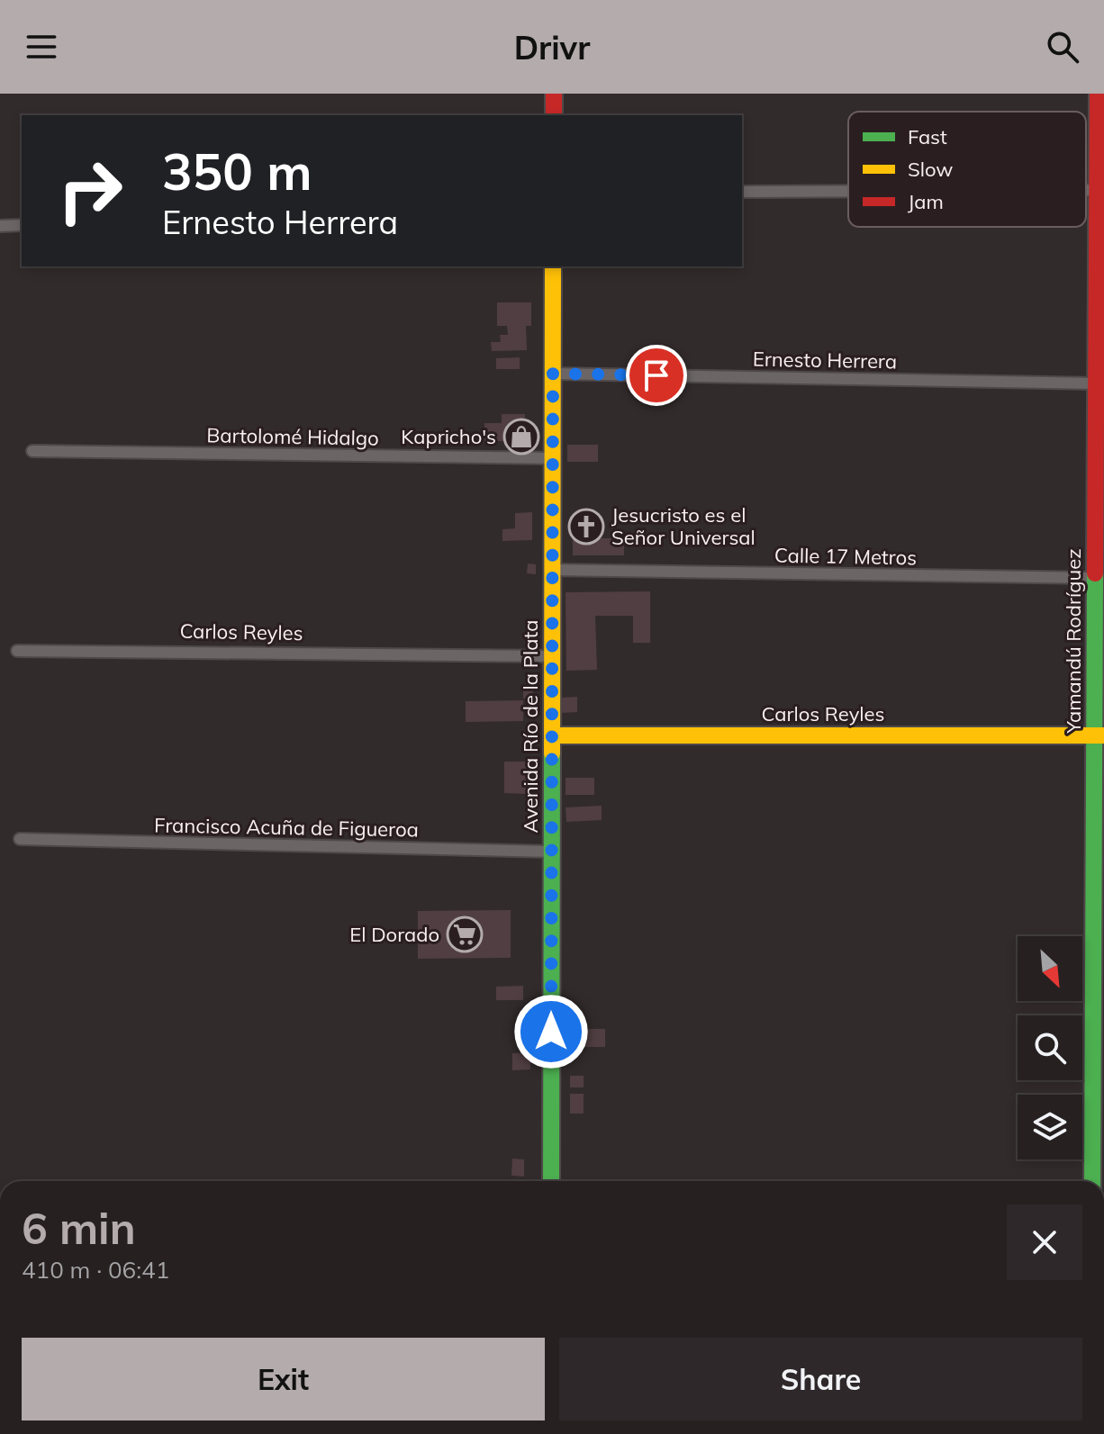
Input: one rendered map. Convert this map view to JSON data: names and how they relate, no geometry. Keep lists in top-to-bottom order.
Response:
{
  "streets": {
    "main road": ["Carlos Reyles", "Yamandú Rodríguez", "Avenida Río de la Plata"],
    "street": [
      "Ernesto Herrera",
      "Bartolomé Hidalgo",
      "Calle 17 Metros",
      "Francisco Acuña de Figueroa"
    ]
  },
  "crossings": [
    ["Ernesto Herrera", "Yamandú Rodríguez"],
    ["Ernesto Herrera", "Avenida Río de la Plata"],
    ["Bartolomé Hidalgo", "Avenida Río de la Plata"],
    ["Calle 17 Metros", "Yamandú Rodríguez"],
    ["Calle 17 Metros", "Avenida Río de la Plata"],
    ["Carlos Reyles", "Yamandú Rodríguez"],
    ["Carlos Reyles", "Avenida Río de la Plata"],
    ["Avenida Río de la Plata", "Francisco Acuña de Figueroa"]
  ],
  "places": {
    "shop": ["Kapricho's"],
    "church": ["Jesucristo es el Señor Universal"],
    "supermarket": ["El Dorado"]
  },
  "legend": ["Fast", "Slow", "Jam"],
  "north": "bottom right",
  "page": {
    "header": "Drivr",
    "turn": ["350 m", "Ernesto Herrera"],
    "heading": ["6 min", "410 m · 06:41"],
    "buttons": ["Exit", "Share"]
  }
}
